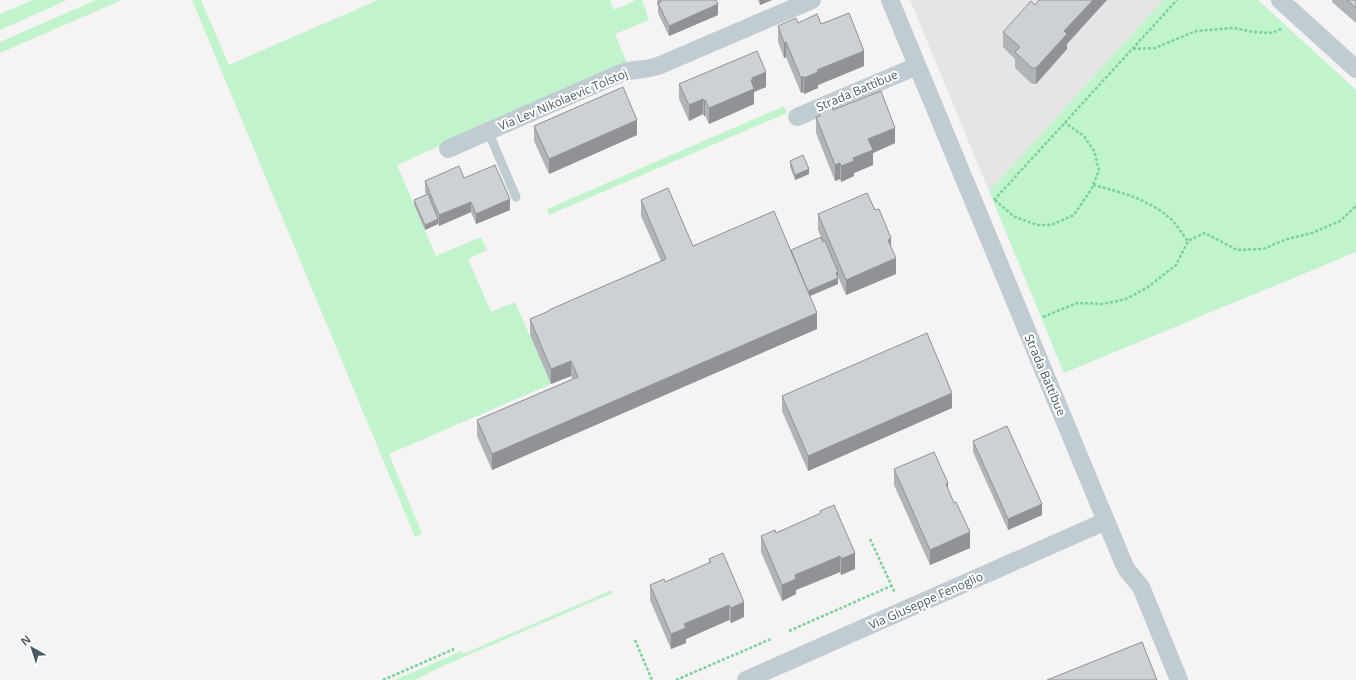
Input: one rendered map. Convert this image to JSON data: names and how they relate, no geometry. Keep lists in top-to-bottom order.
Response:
{
  "streets": {
    "street": ["Strada Battibue", "Via Lev Nikolaevic Tolstoj", "Via Giuseppe Fenoglio"]
  },
  "crossings": [
    ["Strada Battibue", "Via Giuseppe Fenoglio"]
  ],
  "north": "top left"
}
